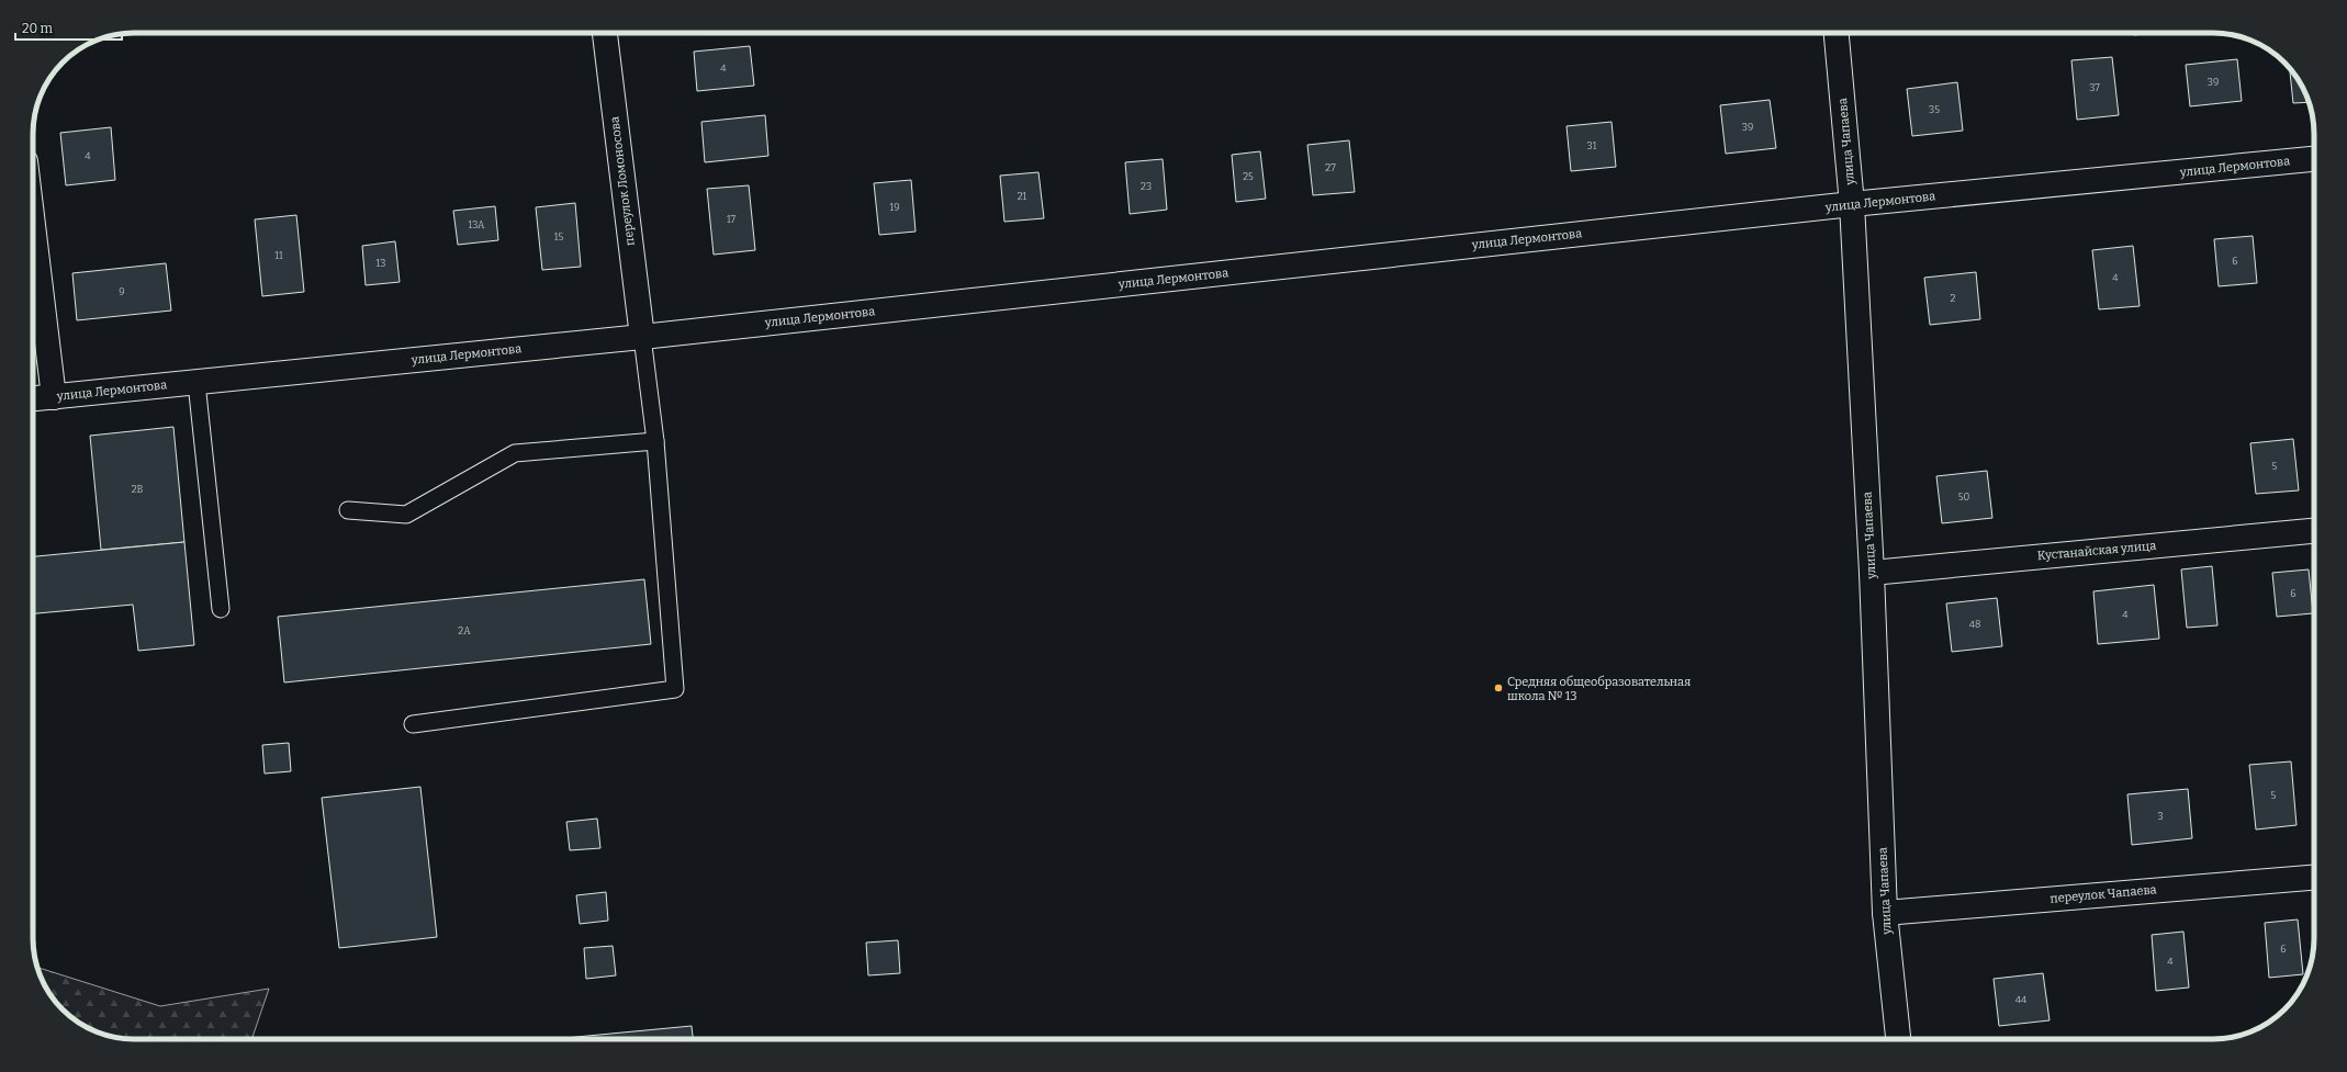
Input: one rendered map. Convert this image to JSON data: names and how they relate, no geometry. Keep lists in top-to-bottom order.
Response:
{
  "streets": {
    "street": [
      "улица Чапаева",
      "улица Лермонтова",
      "переулок Ломоносова",
      "Кустанайская улица",
      "переулок Чапаева"
    ]
  },
  "crossings": [
    ["улица Чапаева", "улица Лермонтова"],
    ["улица Чапаева", "Кустанайская улица"],
    ["улица Чапаева", "переулок Чапаева"],
    ["улица Лермонтова", "переулок Ломоносова"]
  ],
  "places": ["Средняя общеобразовательная школа № 13"],
  "house_numbers": [
    "4",
    "39",
    "37",
    "35",
    "39",
    "31",
    "4",
    "27",
    "25",
    "23",
    "21",
    "19",
    "17",
    "13А",
    "15",
    "11",
    "6",
    "13",
    "4",
    "9",
    "2",
    "5",
    "2В",
    "50",
    "6",
    "4",
    "48",
    "2А",
    "5",
    "3",
    "6",
    "4",
    "44"
  ],
  "scale_bar": "20 m"
}
